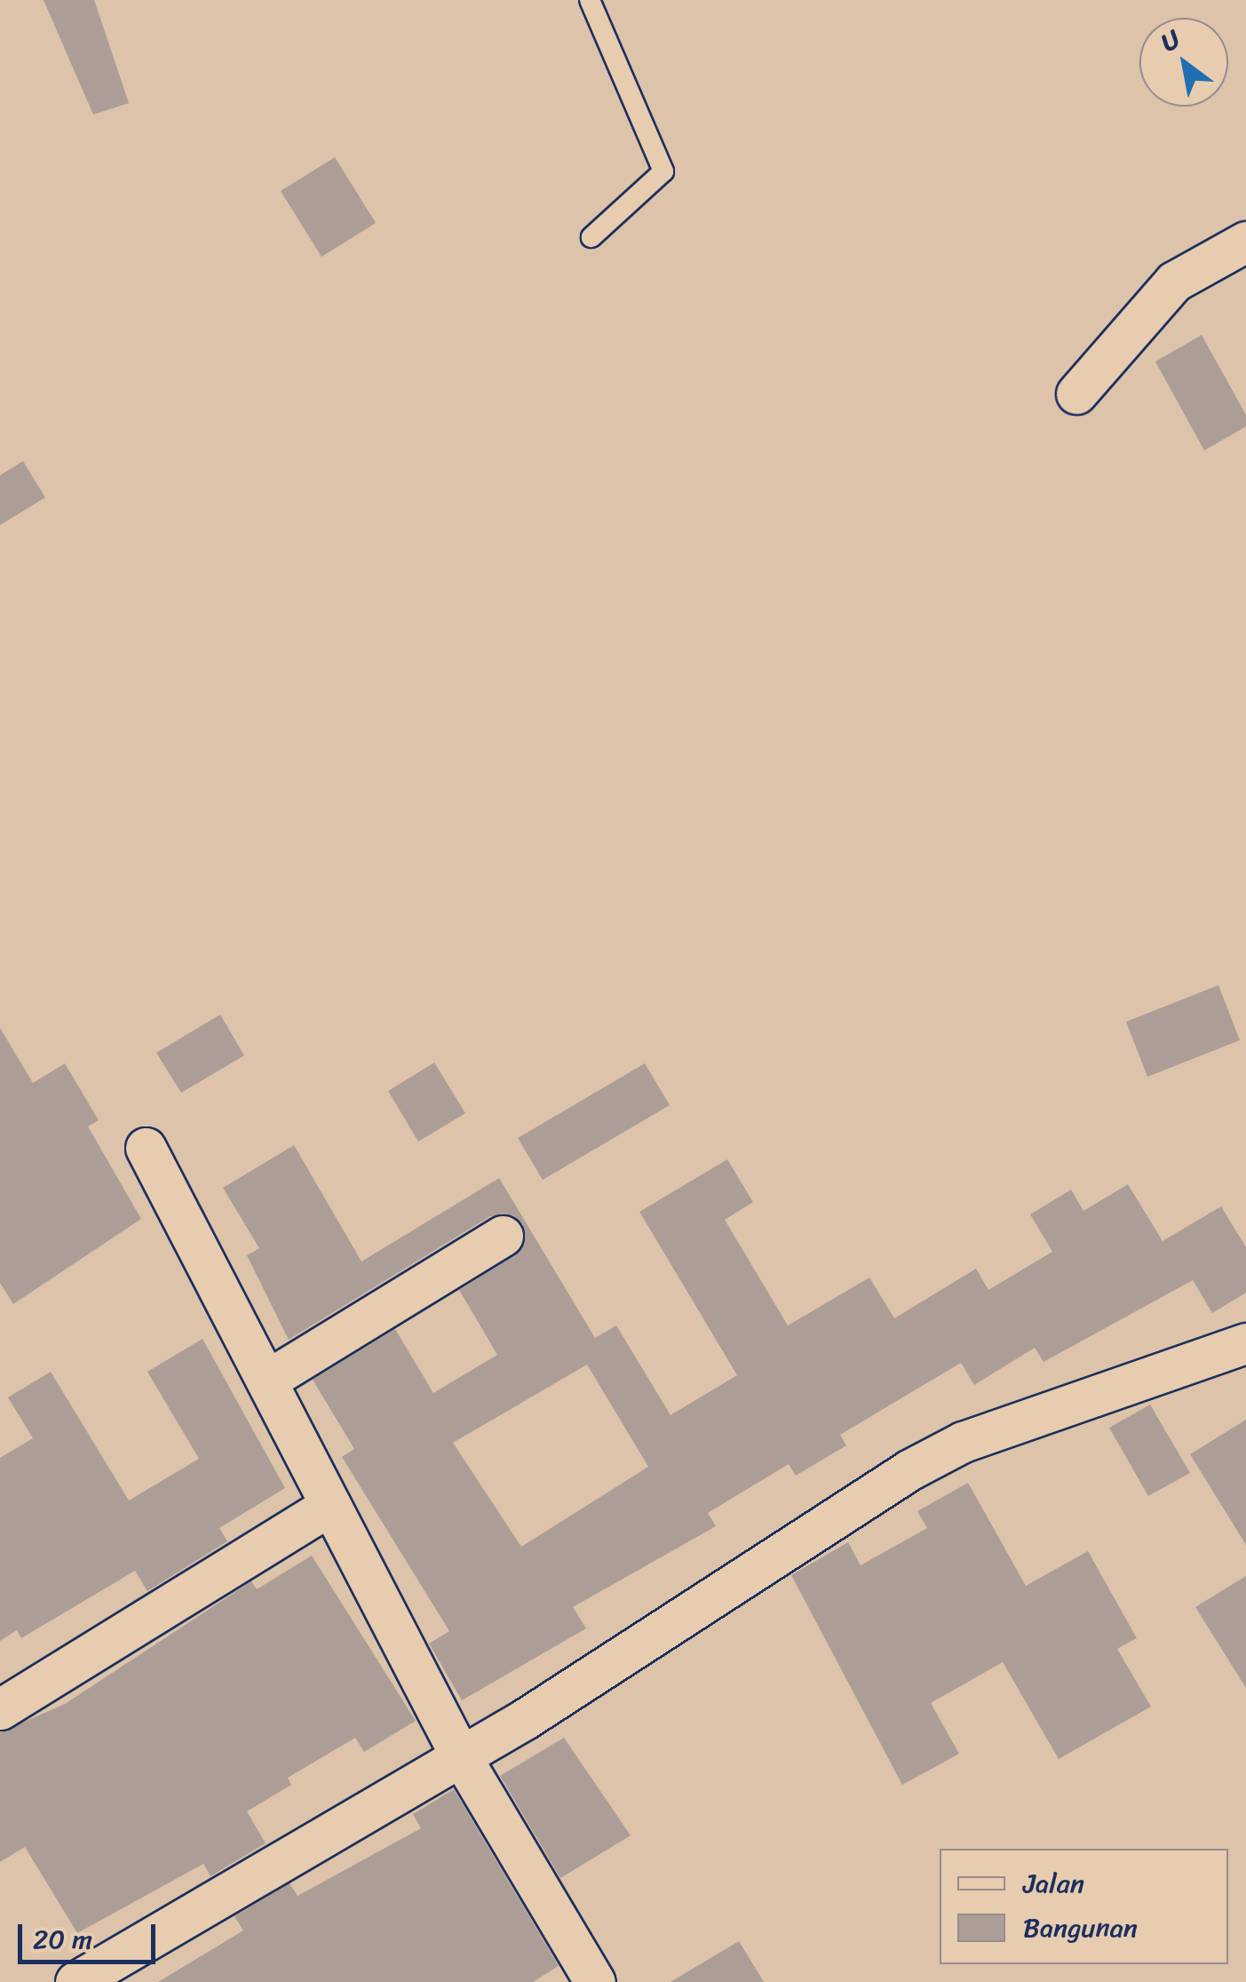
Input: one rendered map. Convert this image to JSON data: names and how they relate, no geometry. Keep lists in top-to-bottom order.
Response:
{
  "legend": ["Jalan", "Bangunan"],
  "scale_bar": "20 m",
  "north": "top left"
}
